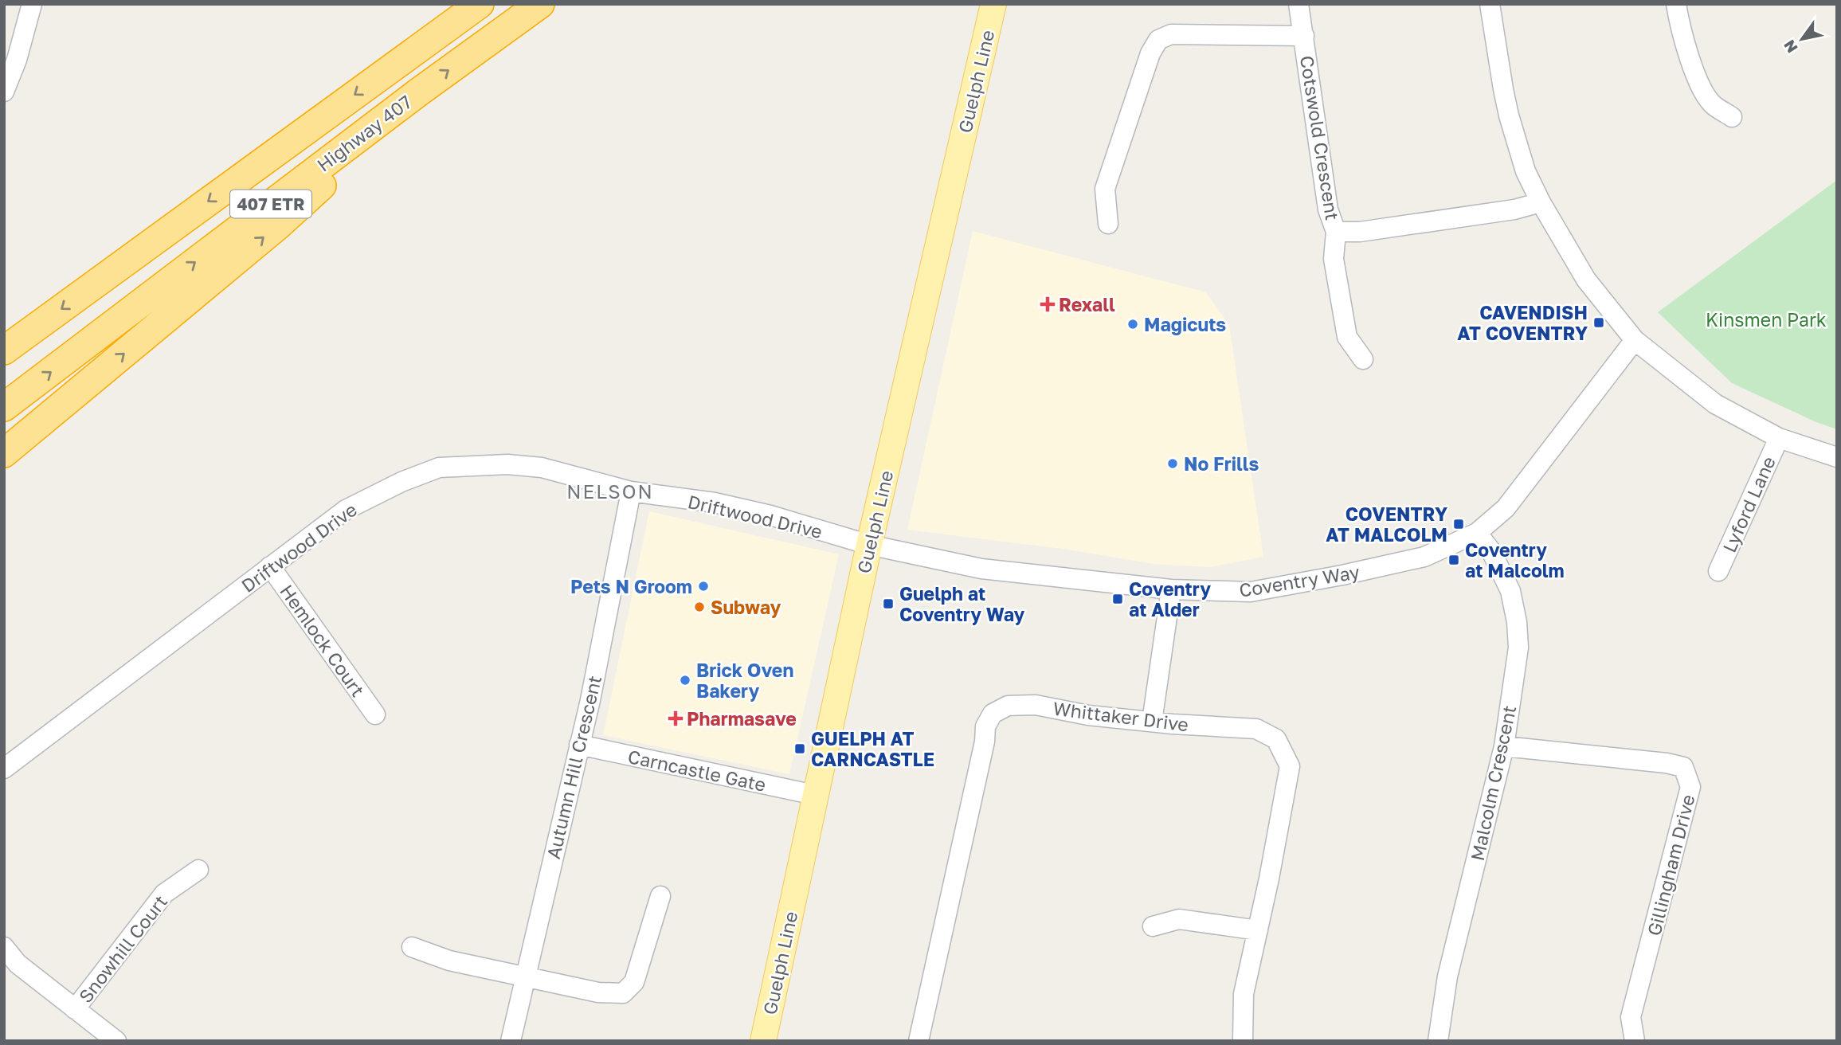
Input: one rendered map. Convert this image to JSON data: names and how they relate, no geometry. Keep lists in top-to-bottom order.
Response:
{
  "streets": {
    "highway": ["Highway 407", "407 ETR"],
    "main road": ["Guelph Line"],
    "street": [
      "Cotswold Crescent",
      "Lyford Lane",
      "Driftwood Drive",
      "Coventry Way",
      "Hemlock Court",
      "Whittaker Drive",
      "Autumn Hill Crescent",
      "Carncastle Gate",
      "Malcolm Crescent",
      "Gillingham Drive",
      "Snowhill Court"
    ]
  },
  "crossings": [
    ["Guelph Line", "Driftwood Drive"],
    ["Guelph Line", "Coventry Way"],
    ["Guelph Line", "Carncastle Gate"],
    ["Driftwood Drive", "Coventry Way"],
    ["Driftwood Drive", "Hemlock Court"],
    ["Driftwood Drive", "Autumn Hill Crescent"],
    ["Coventry Way", "Malcolm Crescent"],
    ["Autumn Hill Crescent", "Carncastle Gate"],
    ["Malcolm Crescent", "Gillingham Drive"]
  ],
  "districts": ["NELSON"],
  "parks": ["Kinsmen Park"],
  "places": {
    "health": ["Rexall", "Pharmasave"],
    "transit": [
      "CAVENDISH AT COVENTRY",
      "COVENTRY AT MALCOLM",
      "Coventry at Malcolm",
      "Coventry at Alder",
      "Guelph at Coventry Way",
      "GUELPH AT CARNCASTLE"
    ],
    "other": [
      "Magicuts",
      "No Frills",
      "Pets N Groom",
      "Subway",
      "Brick Oven Bakery"
    ]
  },
  "north": "bottom left"
}
